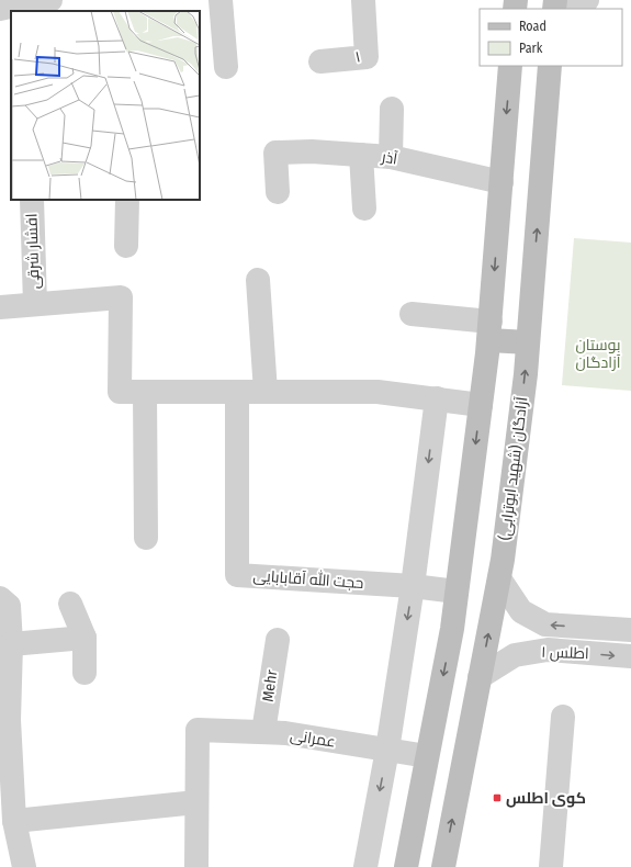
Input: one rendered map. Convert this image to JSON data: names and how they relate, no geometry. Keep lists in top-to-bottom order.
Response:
{
  "streets": {
    "main road": ["آزادگان (شهید ابوترابی)"],
    "street": [
      "۱",
      "آذر",
      "افشار شرقی",
      "حجت الله آقابابایی",
      "اطلس ۱",
      "Mehr",
      "عمرانی"
    ]
  },
  "crossings": [
    ["آزادگان (شهید ابوترابی)", "اطلس ۱"],
    ["Mehr", "عمرانی"]
  ],
  "parks": ["بوستان آزادگان"],
  "places": {
    "transit": ["کوی اطلس"]
  },
  "legend": ["Road", "Park"]
}
